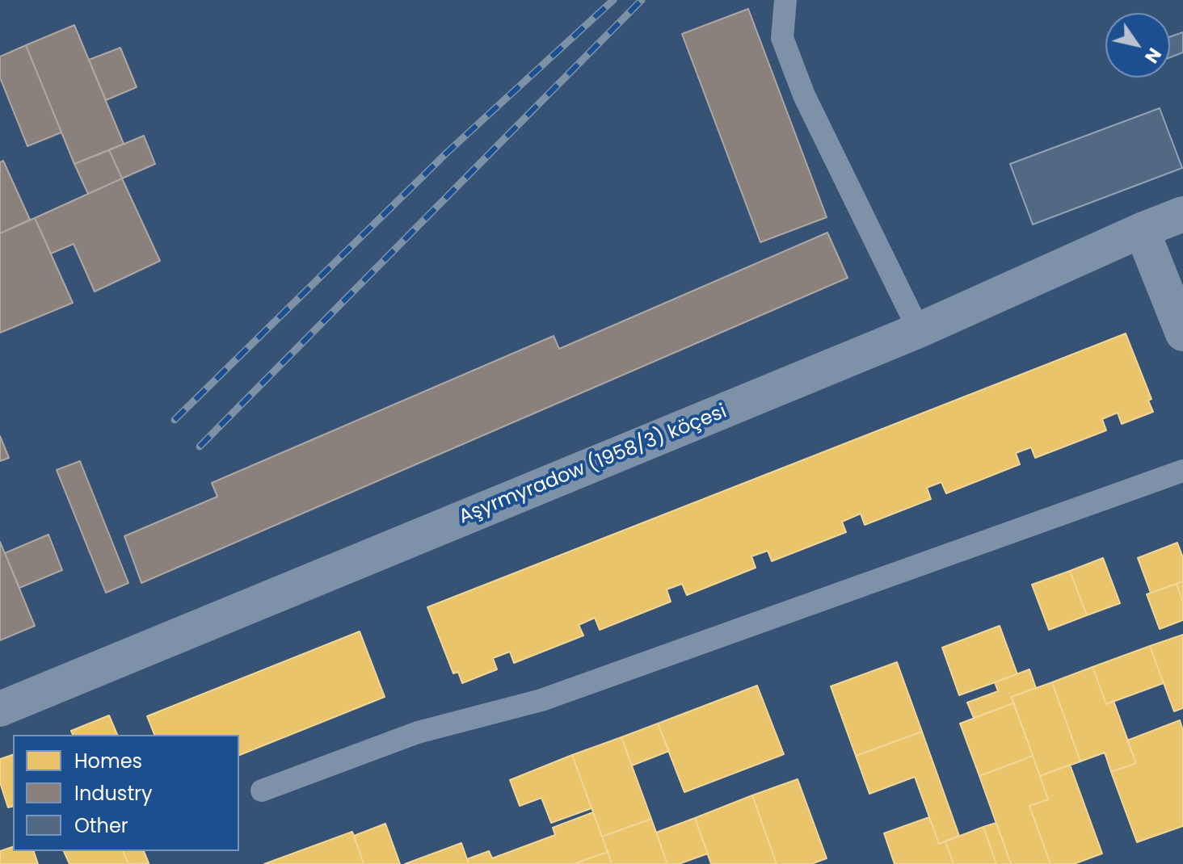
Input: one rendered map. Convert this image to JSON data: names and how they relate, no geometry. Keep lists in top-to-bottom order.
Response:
{
  "streets": {
    "street": ["Aşyrmyradow (1958/3) köçesi"]
  },
  "legend": ["Homes", "Industry", "Other"],
  "north": "bottom right"
}
